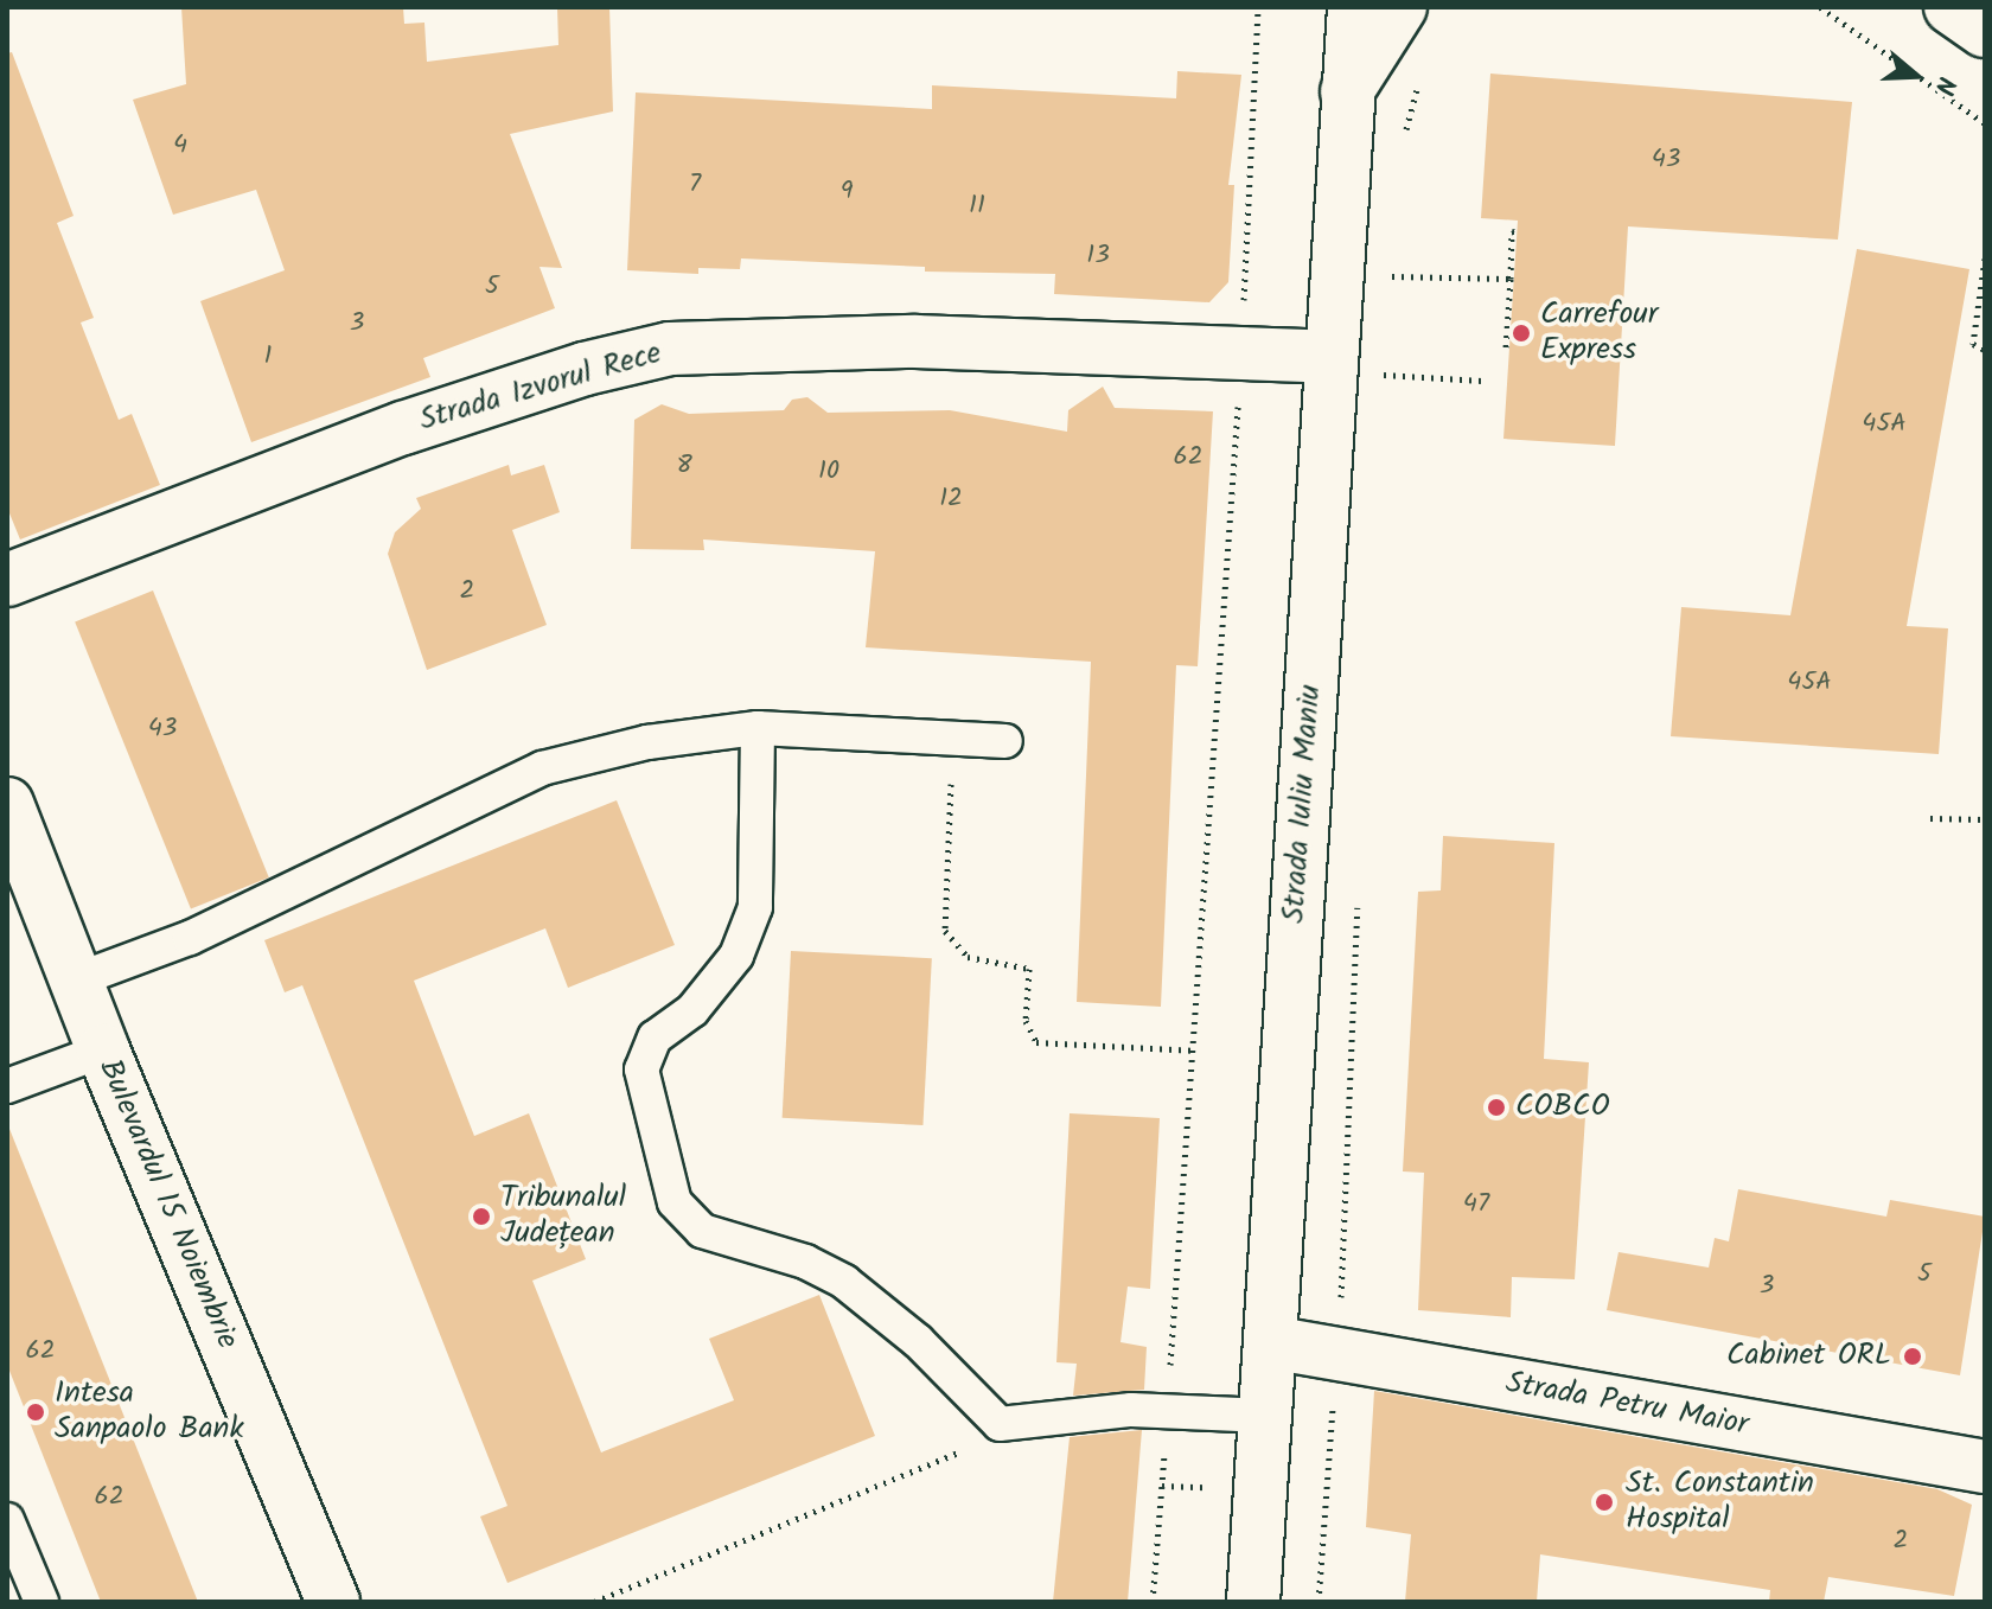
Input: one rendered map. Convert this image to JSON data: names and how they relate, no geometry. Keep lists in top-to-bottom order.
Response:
{
  "streets": {
    "main road": [
      "Strada Izvorul Rece",
      "Strada Iuliu Maniu",
      "Bulevardul 15 Noiembrie",
      "Strada Petru Maior"
    ]
  },
  "crossings": [
    ["Strada Izvorul Rece", "Strada Iuliu Maniu"],
    ["Strada Iuliu Maniu", "Strada Petru Maior"]
  ],
  "places": [
    "Carrefour Express",
    "COBCO",
    "Tribunalul Județean",
    "Cabinet ORL",
    "Intesa Sanpaolo Bank",
    "St. Constantin Hospital"
  ],
  "house_numbers": [
    "4",
    "43",
    "7",
    "9",
    "11",
    "13",
    "5",
    "3",
    "1",
    "45A",
    "62",
    "8",
    "10",
    "12",
    "2",
    "45A",
    "43",
    "47",
    "5",
    "3",
    "62",
    "62",
    "2"
  ],
  "north": "right"
}
